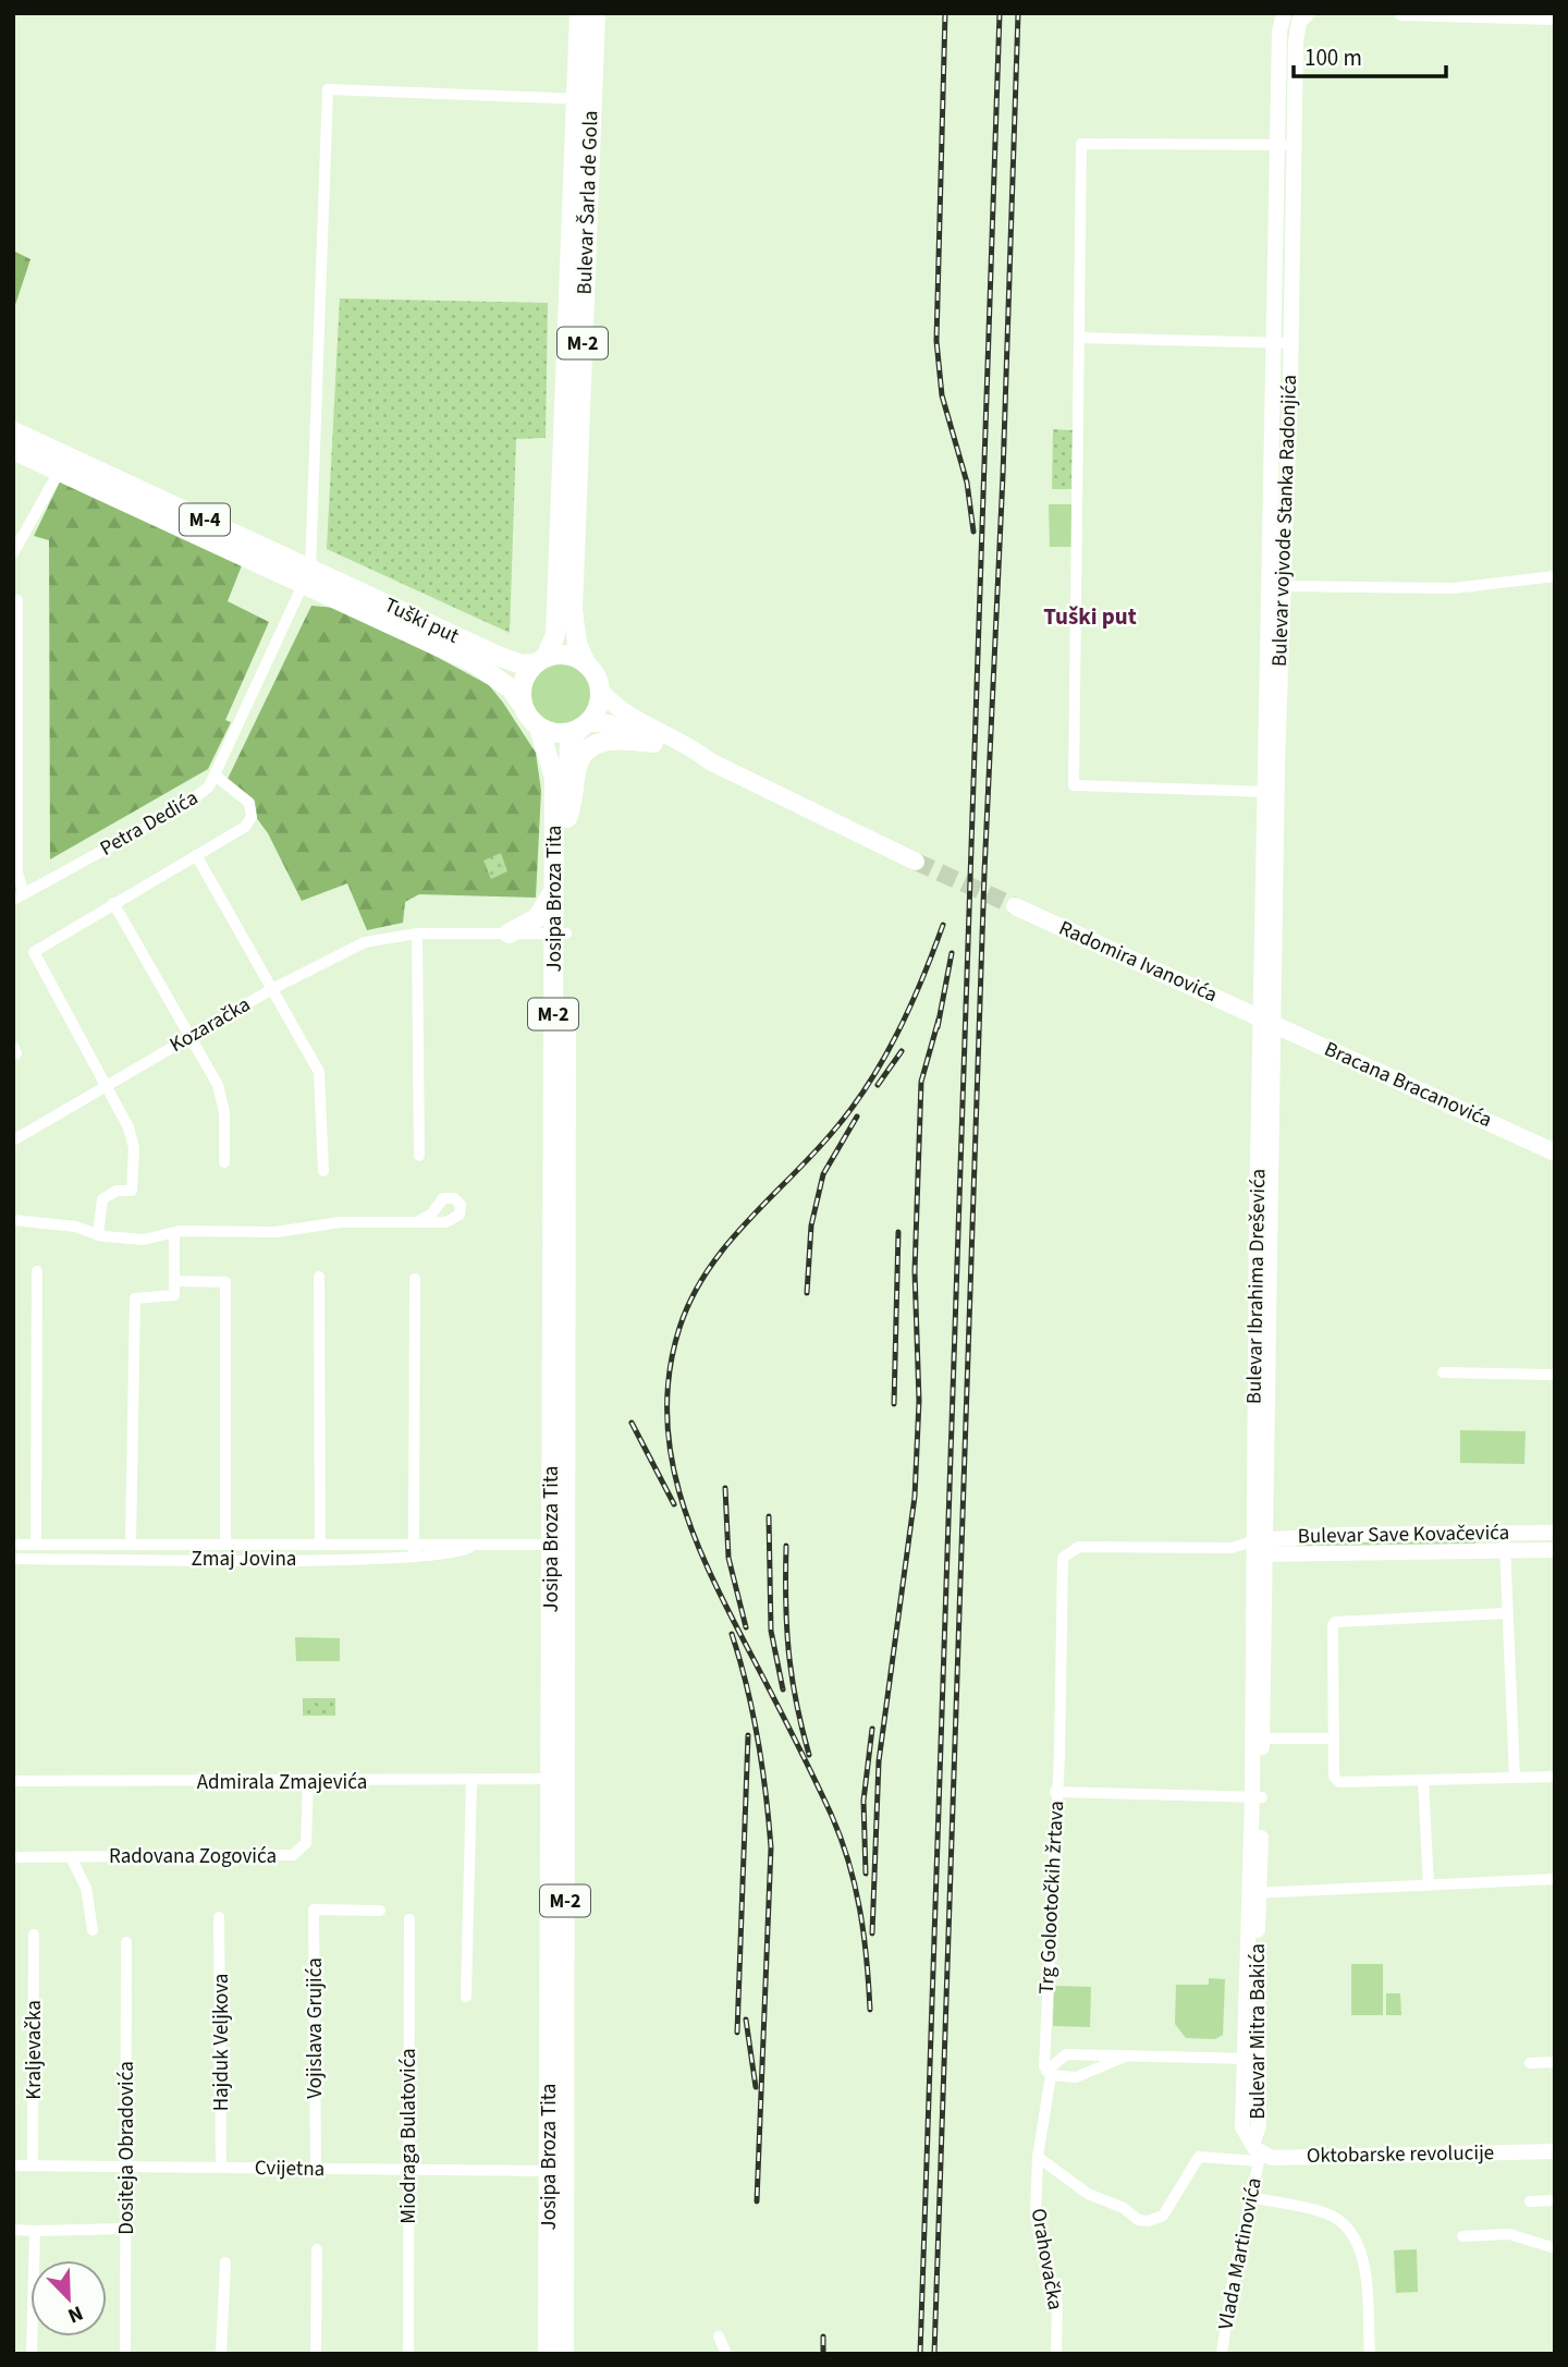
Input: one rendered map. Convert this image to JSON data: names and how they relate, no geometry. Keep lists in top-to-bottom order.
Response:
{
  "streets": {
    "main road": [
      "Bulevar Šarla de Gola",
      "M-2",
      "M-4",
      "Tuški put",
      "Josipa Broza Tita",
      "Radomira Ivanovića",
      "Bracana Bracanovića"
    ],
    "street": [
      "Bulevar vojvode Stanka Radonjića",
      "Petra Dedića",
      "Kozaračka",
      "Bulevar Ibrahima Dreševića",
      "Bulevar Save Kovačevića",
      "Zmaj Jovina",
      "Admirala Zmajevića",
      "Radovana Zogovića",
      "Trg Golootočkih žrtava",
      "Vojislava Grujića",
      "Bulevar Mitra Bakića",
      "Hajduk Veljkova",
      "Kraljevačka",
      "Miodraga Bulatovića",
      "Dositeja Obradovića",
      "Oktobarske revolucije",
      "Cvijetna",
      "Vlada Martinovića",
      "Orahovačka"
    ]
  },
  "crossings": [
    ["Bulevar Šarla de Gola", "M-2"],
    ["Bulevar Šarla de Gola", "Tuški put"],
    ["Bulevar Šarla de Gola", "Josipa Broza Tita"],
    ["M-2", "Tuški put"],
    ["M-2", "Josipa Broza Tita"],
    ["M-4", "Tuški put"],
    ["M-4", "Petra Dedića"],
    ["Bulevar vojvode Stanka Radonjića", "Radomira Ivanovića"],
    ["Bulevar vojvode Stanka Radonjića", "Bracana Bracanovića"],
    ["Bulevar vojvode Stanka Radonjića", "Bulevar Ibrahima Dreševića"],
    ["Tuški put", "Petra Dedića"],
    ["Tuški put", "Josipa Broza Tita"],
    ["Josipa Broza Tita", "Kozaračka"],
    ["Josipa Broza Tita", "Zmaj Jovina"],
    ["Josipa Broza Tita", "Admirala Zmajevića"],
    ["Josipa Broza Tita", "Cvijetna"],
    ["Radomira Ivanovića", "Bracana Bracanovića"],
    ["Radomira Ivanovića", "Bulevar Ibrahima Dreševića"],
    ["Bracana Bracanovića", "Bulevar Ibrahima Dreševića"],
    ["Bulevar Ibrahima Dreševića", "Bulevar Save Kovačevića"],
    ["Bulevar Ibrahima Dreševića", "Bulevar Mitra Bakića"],
    ["Bulevar Save Kovačevića", "Bulevar Mitra Bakića"],
    ["Admirala Zmajevića", "Radovana Zogovića"],
    ["Trg Golootočkih žrtava", "Bulevar Mitra Bakića"],
    ["Trg Golootočkih žrtava", "Orahovačka"],
    ["Vojislava Grujića", "Cvijetna"],
    ["Bulevar Mitra Bakića", "Oktobarske revolucije"],
    ["Bulevar Mitra Bakića", "Vlada Martinovića"],
    ["Hajduk Veljkova", "Cvijetna"],
    ["Kraljevačka", "Cvijetna"],
    ["Miodraga Bulatovića", "Cvijetna"],
    ["Dositeja Obradovića", "Cvijetna"],
    ["Oktobarske revolucije", "Vlada Martinovića"]
  ],
  "districts": ["Tuški put"],
  "scale_bar": "100 m",
  "north": "bottom right"
}
